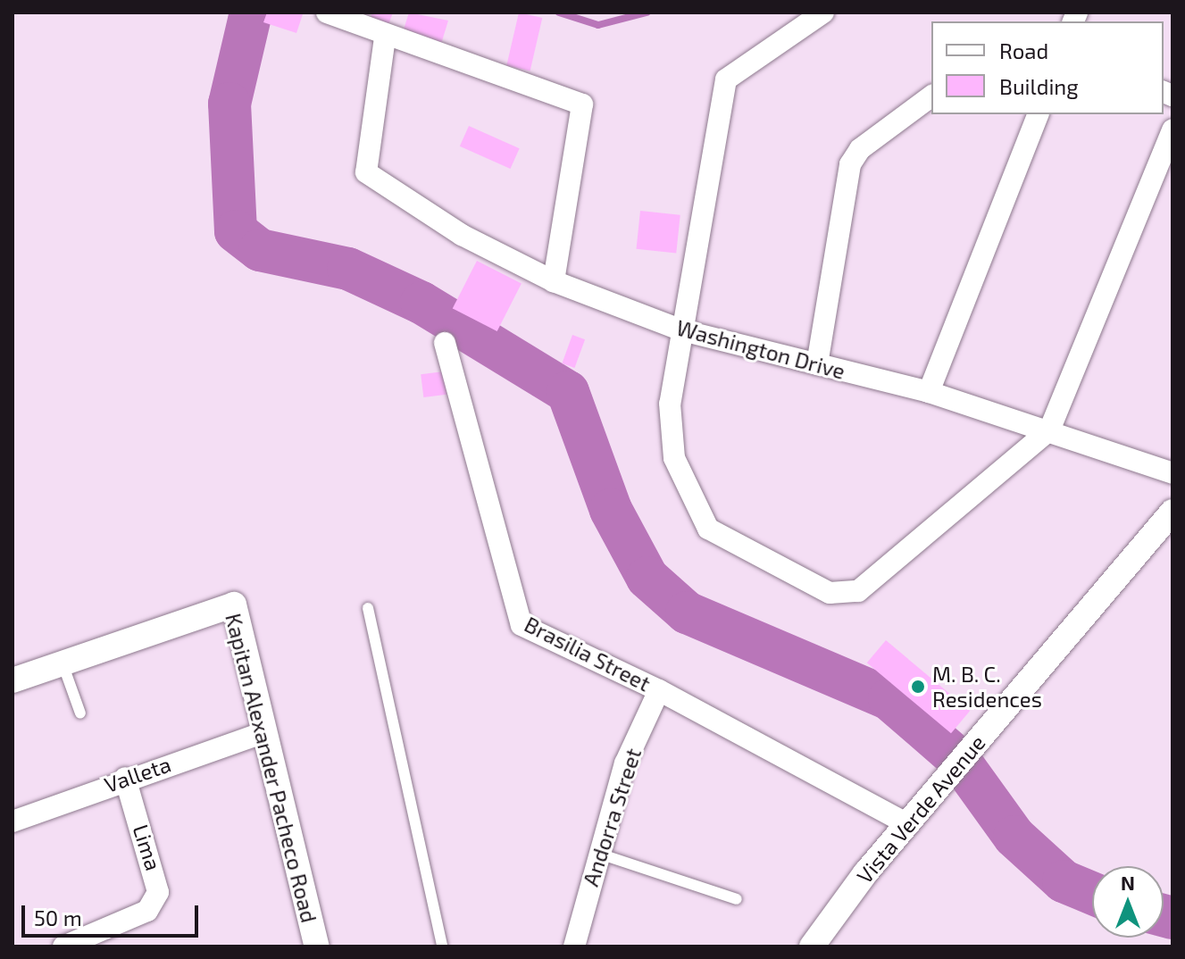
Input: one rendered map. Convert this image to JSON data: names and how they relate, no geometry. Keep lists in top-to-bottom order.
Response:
{
  "streets": {
    "street": [
      "Washington Drive",
      "Brasilia Street",
      "Kapitan Alexander Pacheco Road",
      "Valleta",
      "Vista Verde Avenue",
      "Andorra Street",
      "Lima"
    ]
  },
  "crossings": [
    ["Brasilia Street", "Vista Verde Avenue"],
    ["Brasilia Street", "Andorra Street"],
    ["Kapitan Alexander Pacheco Road", "Valleta"],
    ["Valleta", "Lima"]
  ],
  "places": ["M. B. C. Residences"],
  "legend": ["Road", "Building"],
  "scale_bar": "50 m",
  "north": "top"
}
